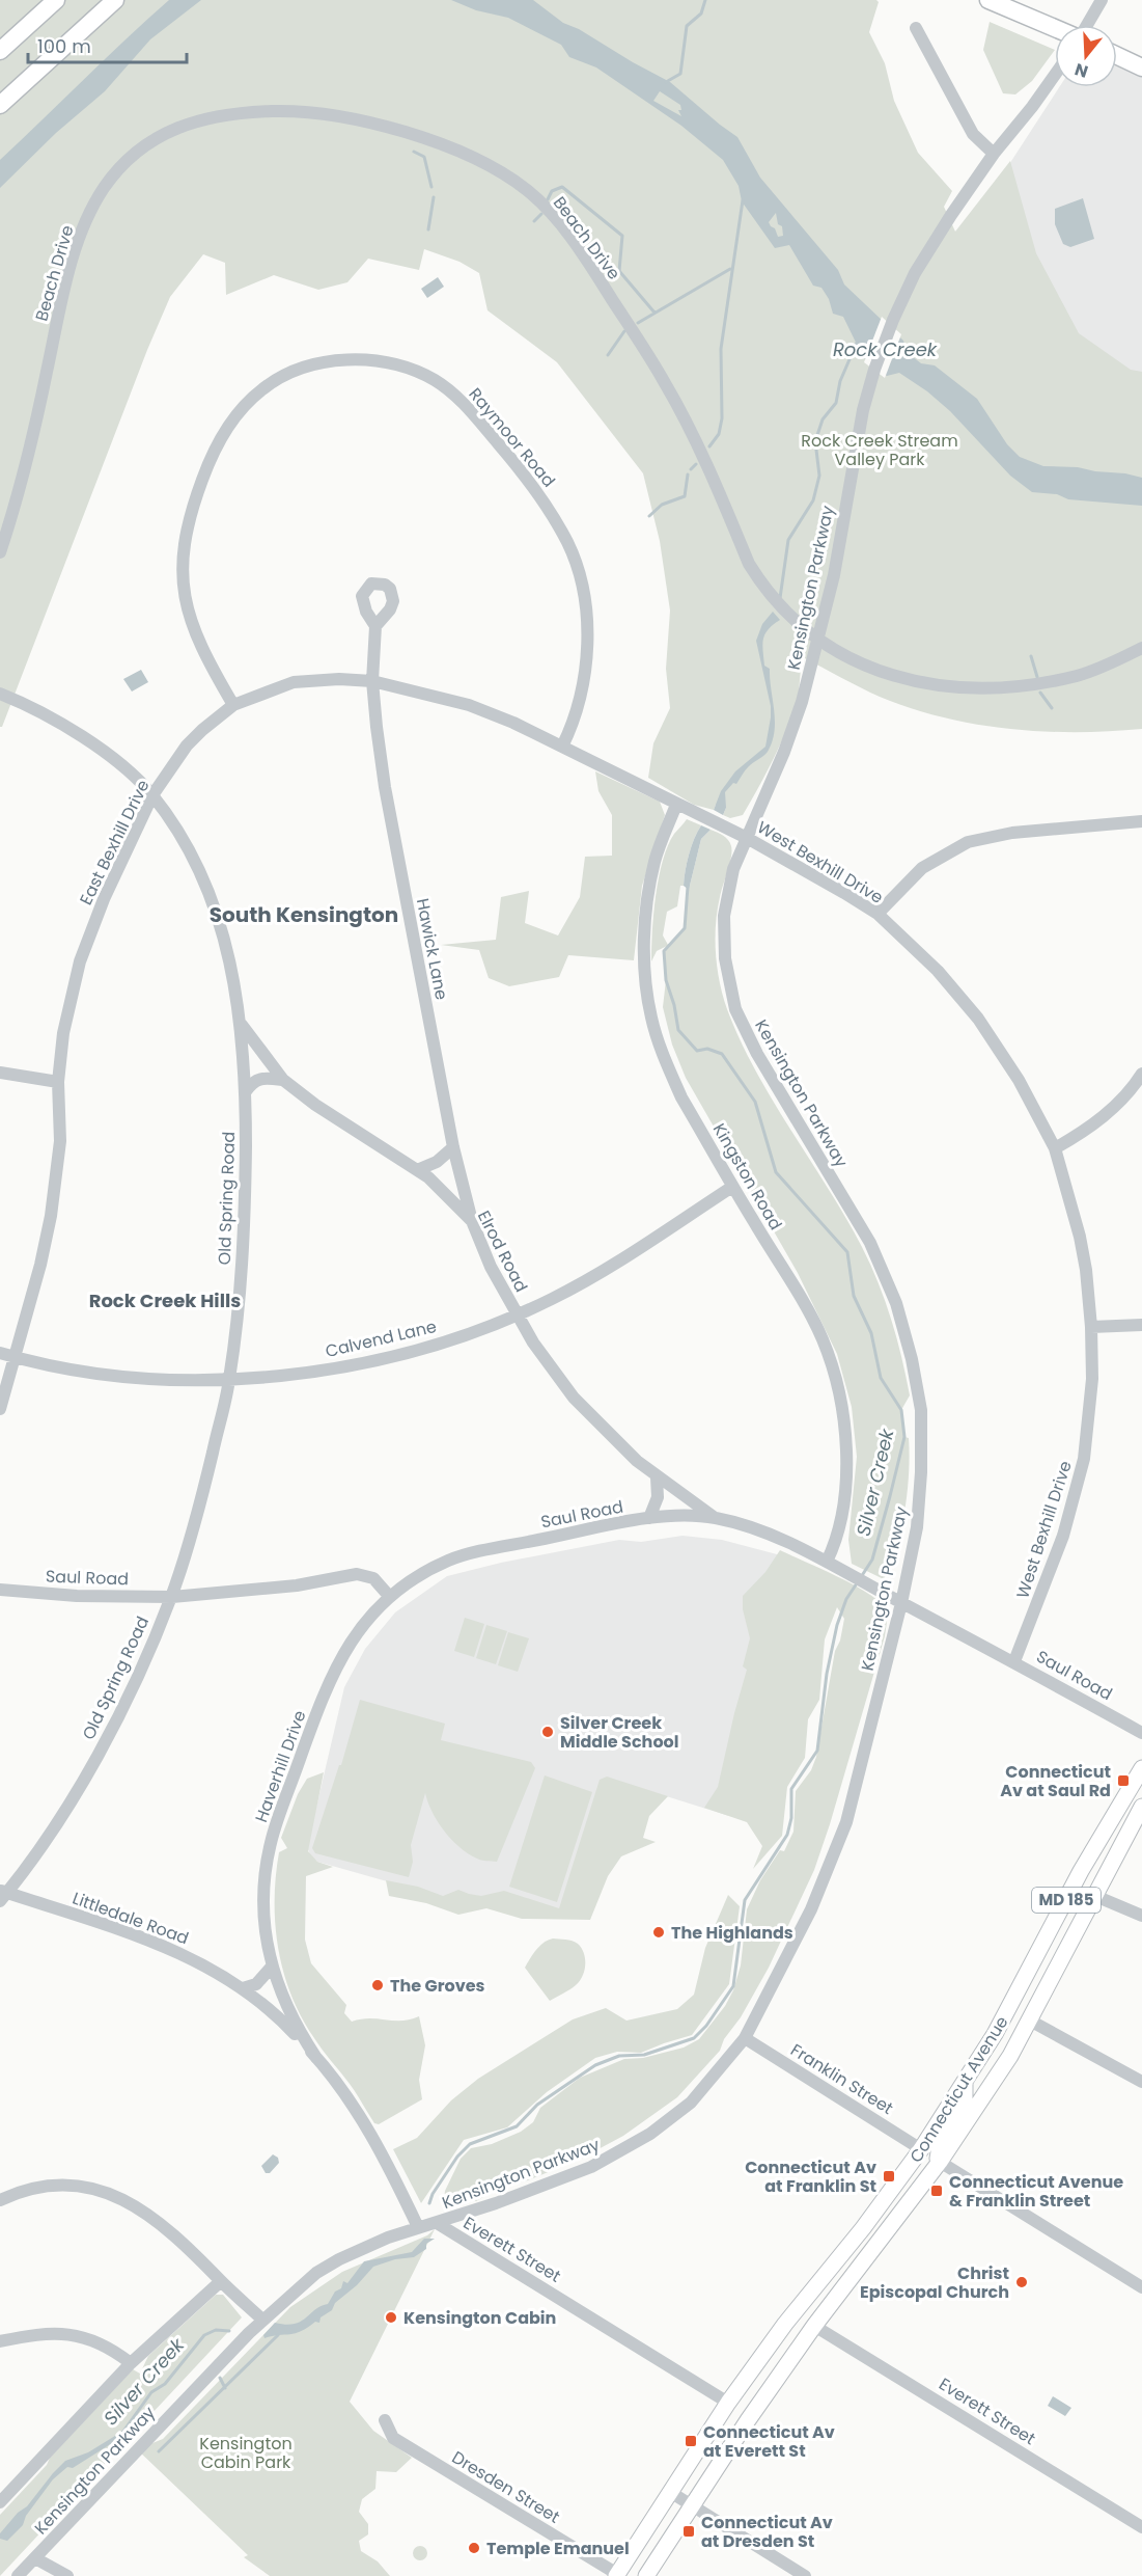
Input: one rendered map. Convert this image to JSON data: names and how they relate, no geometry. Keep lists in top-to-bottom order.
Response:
{
  "streets": {
    "main road": ["MD 185", "Connecticut Avenue"],
    "street": [
      "Beach Drive",
      "Raymoor Road",
      "Kensington Parkway",
      "East Bexhill Drive",
      "West Bexhill Drive",
      "Hawick Lane",
      "Kingston Road",
      "Old Spring Road",
      "Elrod Road",
      "Calvend Lane",
      "Saul Road",
      "Haverhill Drive",
      "Littledale Road",
      "Franklin Street",
      "Everett Street",
      "Dresden Street"
    ]
  },
  "crossings": [
    ["Beach Drive", "Kensington Parkway"],
    ["Raymoor Road", "East Bexhill Drive"],
    ["Kensington Parkway", "West Bexhill Drive"],
    ["Kensington Parkway", "Saul Road"],
    ["Kensington Parkway", "Littledale Road"],
    ["Kensington Parkway", "Franklin Street"],
    ["Kensington Parkway", "Everett Street"],
    ["East Bexhill Drive", "West Bexhill Drive"],
    ["East Bexhill Drive", "Hawick Lane"],
    ["East Bexhill Drive", "Kingston Road"],
    ["East Bexhill Drive", "Old Spring Road"],
    ["East Bexhill Drive", "Calvend Lane"],
    ["West Bexhill Drive", "Kingston Road"],
    ["West Bexhill Drive", "Saul Road"],
    ["Hawick Lane", "Elrod Road"],
    ["Kingston Road", "Calvend Lane"],
    ["Kingston Road", "Saul Road"],
    ["Old Spring Road", "Elrod Road"],
    ["Old Spring Road", "Calvend Lane"],
    ["Old Spring Road", "Saul Road"],
    ["Old Spring Road", "Littledale Road"],
    ["Elrod Road", "Calvend Lane"],
    ["Elrod Road", "Saul Road"],
    ["Saul Road", "Haverhill Drive"],
    ["Haverhill Drive", "Littledale Road"],
    ["Franklin Street", "Connecticut Avenue"],
    ["Connecticut Avenue", "Everett Street"],
    ["Connecticut Avenue", "Dresden Street"]
  ],
  "districts": ["South Kensington", "Rock Creek Hills"],
  "water": ["Rock Creek", "Silver Creek"],
  "parks": ["Rock Creek Stream Valley Park", "Kensington Cabin Park"],
  "places": {
    "other": [
      "Silver Creek Middle School",
      "The Highlands",
      "The Groves",
      "Christ Episcopal Church",
      "Kensington Cabin",
      "Temple Emanuel"
    ],
    "transit": [
      "Connecticut Av at Saul Rd",
      "Connecticut Av at Franklin St",
      "Connecticut Avenue & Franklin Street",
      "Connecticut Av at Everett St",
      "Connecticut Av at Dresden St"
    ]
  },
  "scale_bar": "100 m",
  "north": "bottom"
}
